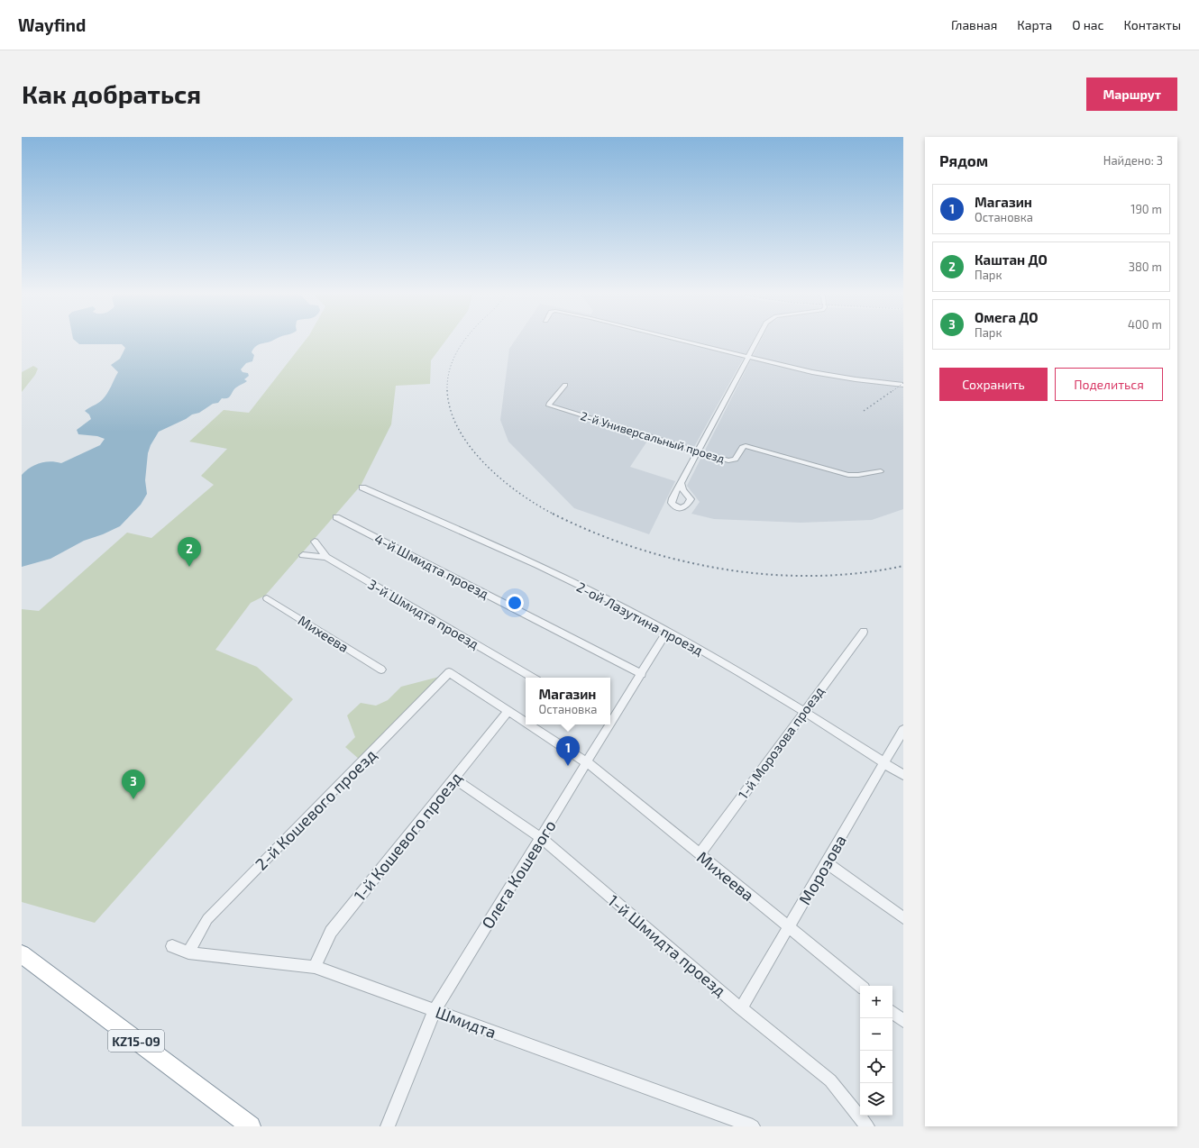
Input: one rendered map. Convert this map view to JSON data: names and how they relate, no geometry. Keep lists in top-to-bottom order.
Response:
{
  "streets": {
    "highway": ["KZ15-09"],
    "street": [
      "2-й Универсальный проезд",
      "4-й Шмидта проезд",
      "3-й Шмидта проезд",
      "2-ой Лазутина проезд",
      "Михеева",
      "1-й Морозова проезд",
      "2-й Кошевого проезд",
      "1-й Кошевого проезд",
      "Морозова",
      "Олега Кошевого",
      "1-й Шмидта проезд",
      "Шмидта"
    ]
  },
  "crossings": [
    ["4-й Шмидта проезд", "Олега Кошевого"],
    ["2-ой Лазутина проезд", "1-й Морозова проезд"],
    ["2-ой Лазутина проезд", "Морозова"],
    ["2-ой Лазутина проезд", "Олега Кошевого"],
    ["Михеева", "1-й Морозова проезд"],
    ["Михеева", "Морозова"],
    ["Михеева", "Олега Кошевого"],
    ["2-й Кошевого проезд", "1-й Кошевого проезд"],
    ["2-й Кошевого проезд", "Шмидта"],
    ["1-й Кошевого проезд", "1-й Шмидта проезд"],
    ["1-й Кошевого проезд", "Шмидта"],
    ["Морозова", "1-й Шмидта проезд"],
    ["Олега Кошевого", "1-й Шмидта проезд"],
    ["Олега Кошевого", "Шмидта"]
  ],
  "page": {
    "header": "Wayfind",
    "nav": [
      "Главная",
      "Карта",
      "О нас",
      "Контакты"
    ],
    "buttons": [
      "Маршрут",
      ["Сохранить", "Поделиться"]
    ],
    "title": "Как добраться",
    "heading": ["Рядом", "Найдено: 3"],
    "list": [
      {
        "mark": "1",
        "name": "Магазин",
        "note": "Остановка",
        "value": "190 m"
      },
      {
        "mark": "2",
        "name": "Каштан ДО",
        "note": "Парк",
        "value": "380 m"
      },
      {
        "mark": "3",
        "name": "Омега ДО",
        "note": "Парк",
        "value": "400 m"
      }
    ],
    "pins": ["2", "1", "3"],
    "popup": ["Магазин", "Остановка"],
    "map_buttons": ["+", "−"]
  }
}
